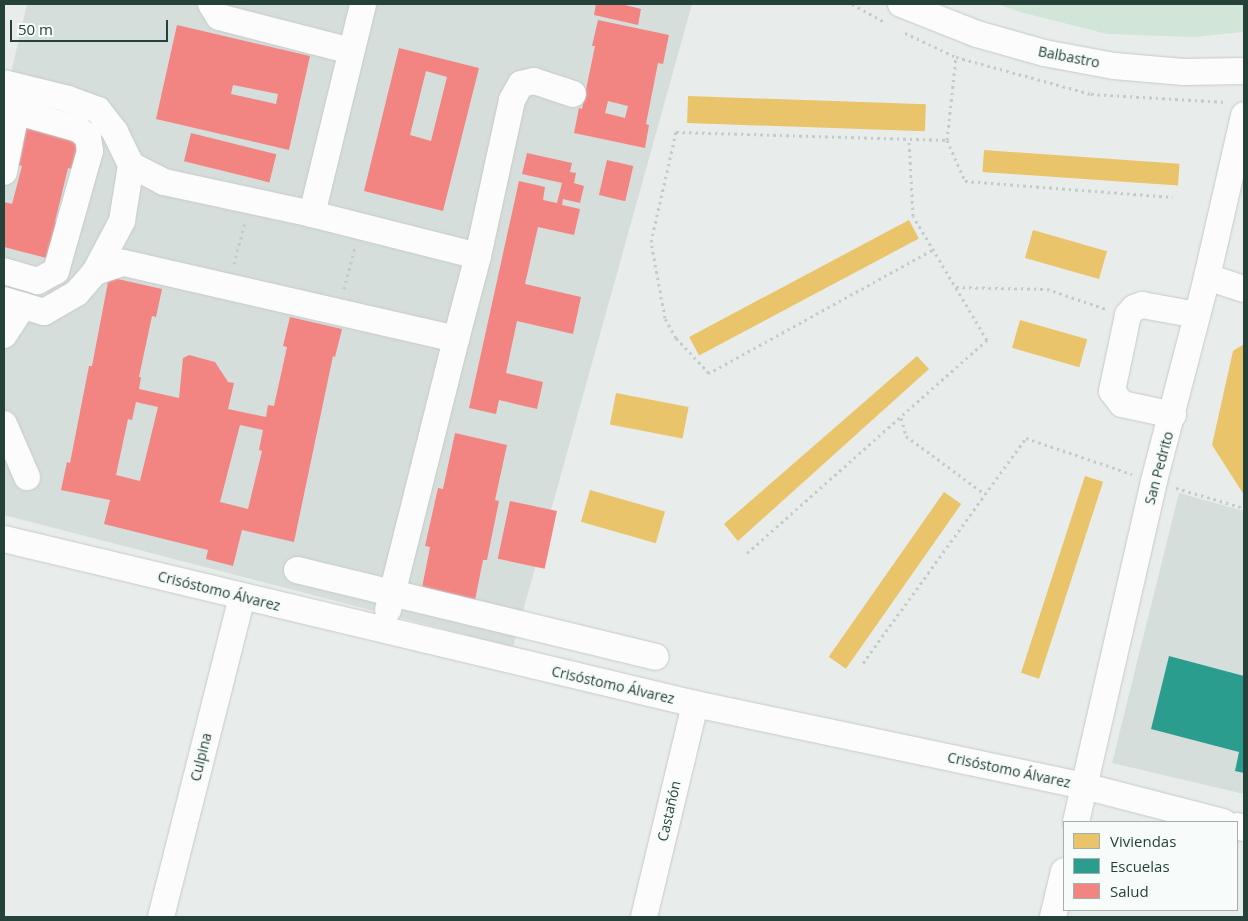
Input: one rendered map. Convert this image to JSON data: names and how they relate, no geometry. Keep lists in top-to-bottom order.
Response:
{
  "streets": {
    "street": [
      "Balbastro",
      "San Pedrito",
      "Crisóstomo Álvarez",
      "Culpina",
      "Castañón"
    ]
  },
  "crossings": [
    ["San Pedrito", "Crisóstomo Álvarez"],
    ["Crisóstomo Álvarez", "Culpina"],
    ["Crisóstomo Álvarez", "Castañón"]
  ],
  "legend": ["Viviendas", "Escuelas", "Salud"],
  "scale_bar": "50 m"
}
